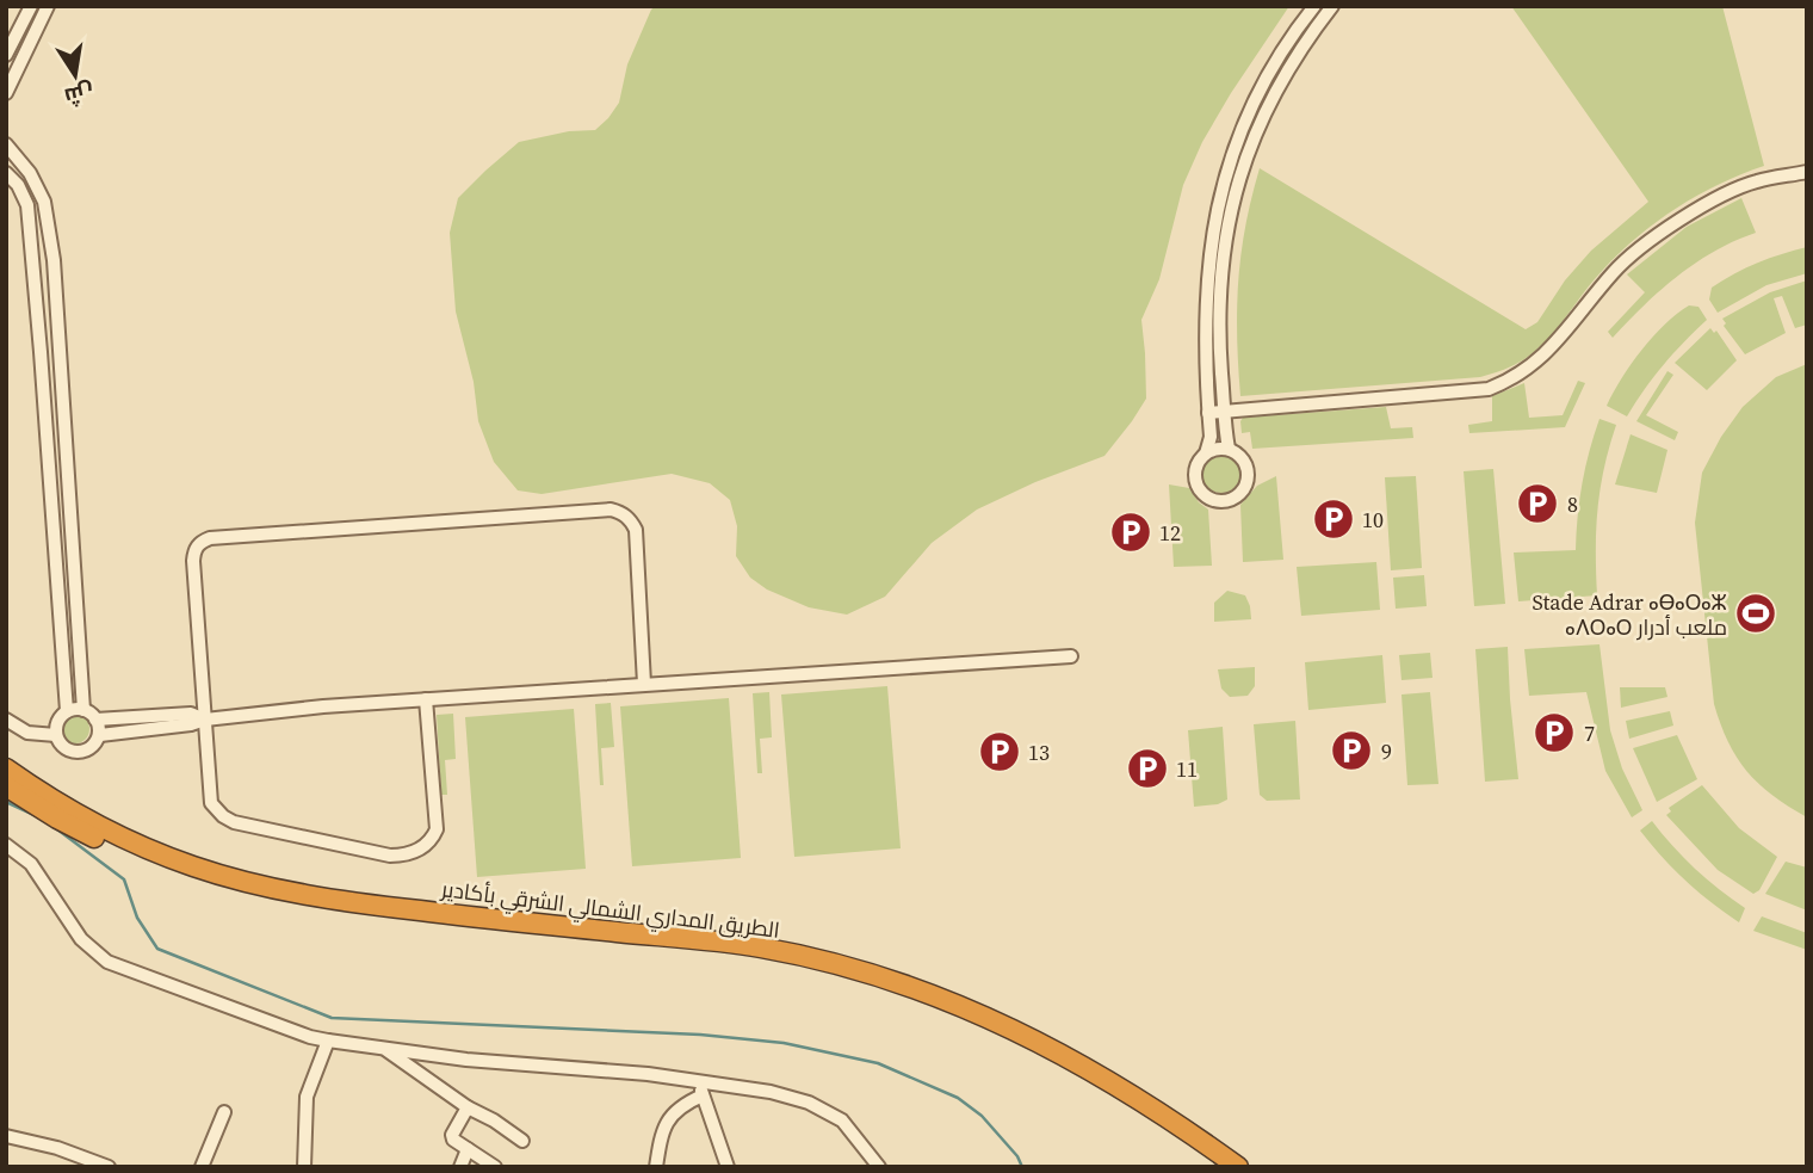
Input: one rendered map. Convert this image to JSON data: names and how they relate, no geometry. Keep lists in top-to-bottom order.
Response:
{
  "streets": {
    "highway": ["الطريق المداري الشمالي الشرقي بأكادير"]
  },
  "places": {
    "parking": [
      "8",
      "10",
      "12",
      "7",
      "9",
      "13",
      "11"
    ],
    "sports": ["Stade Adrar ⴰⴱⴰⵔⴰⵣ ⴰⴷⵔⴰⵔ ملعب أدرار"]
  },
  "north": "bottom"
}
